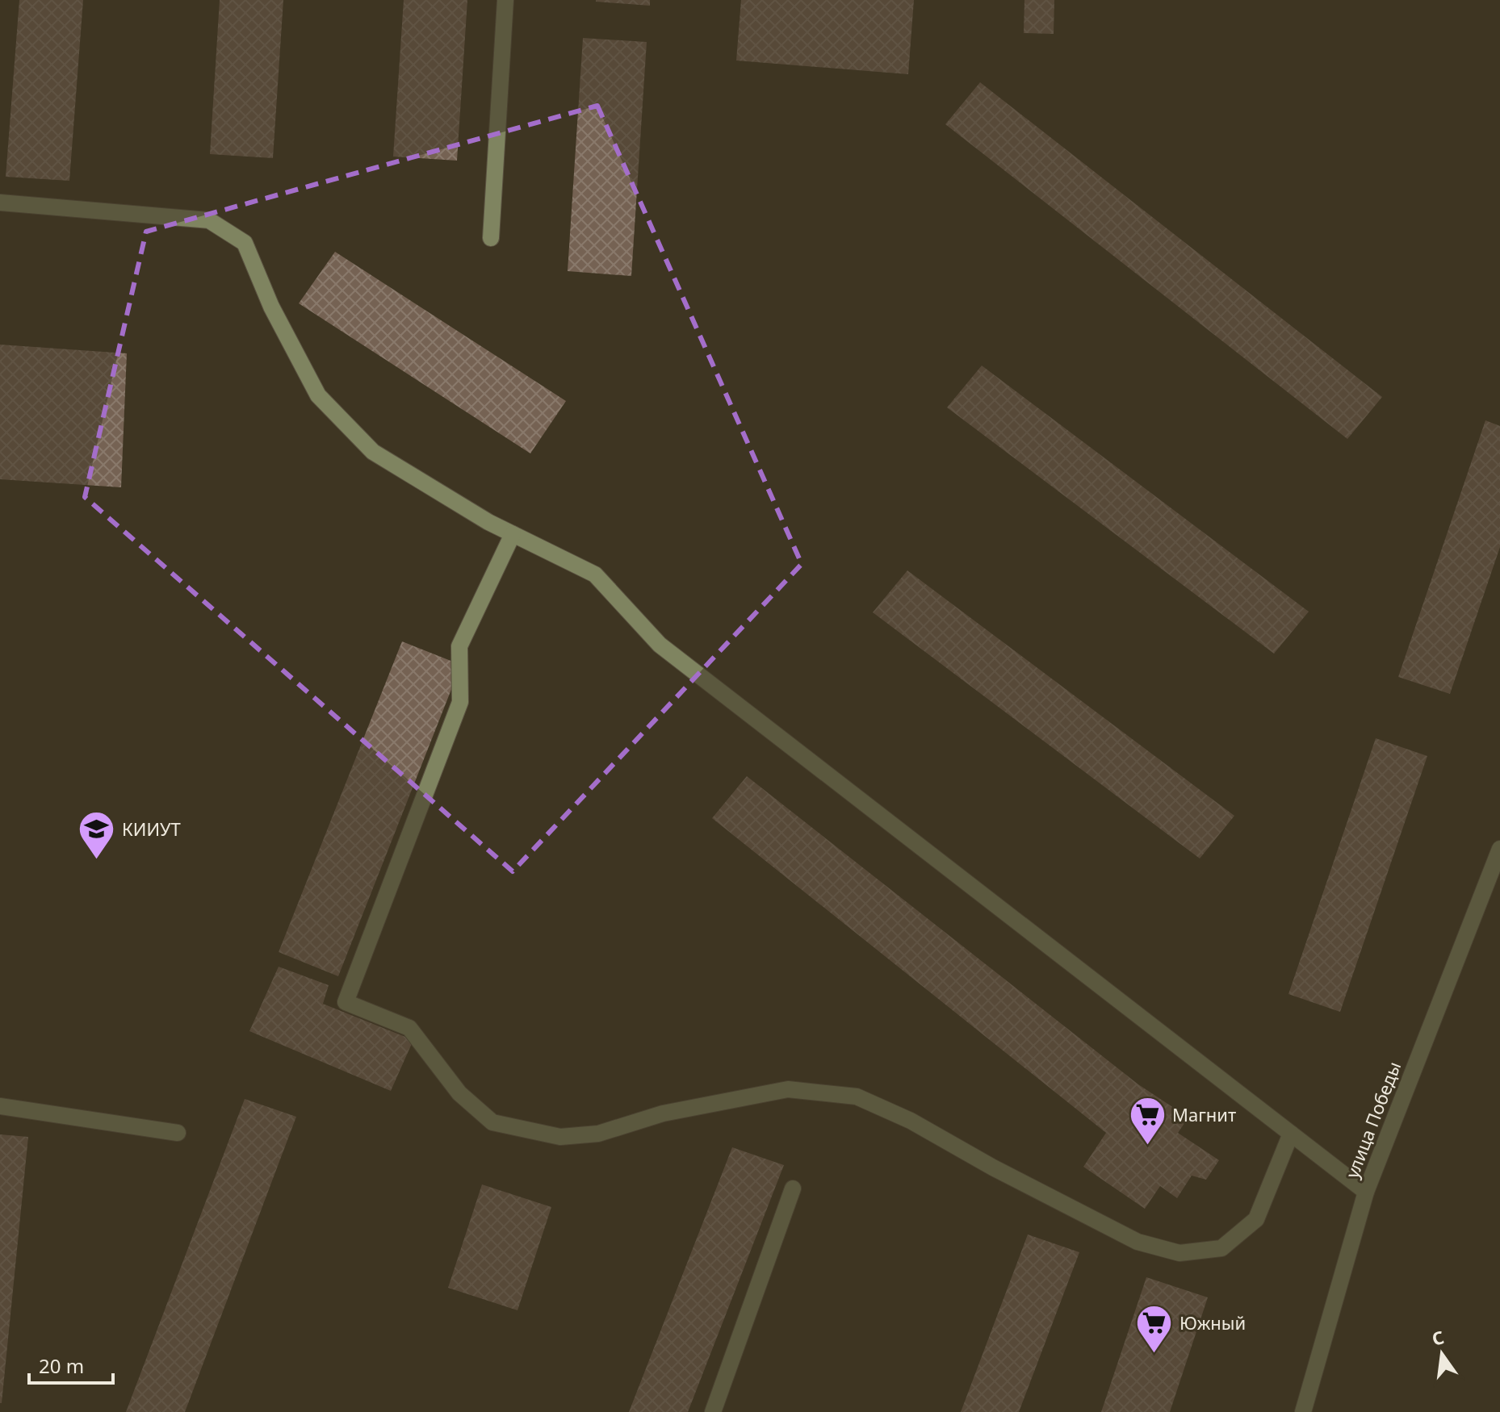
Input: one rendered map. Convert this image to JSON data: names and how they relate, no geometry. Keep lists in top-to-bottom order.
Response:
{
  "streets": {
    "street": ["улица Победы"]
  },
  "places": {
    "school or university": ["КИИУТ"],
    "supermarket": ["Магнит", "Южный"]
  },
  "scale_bar": "20 m",
  "north": "top"
}
